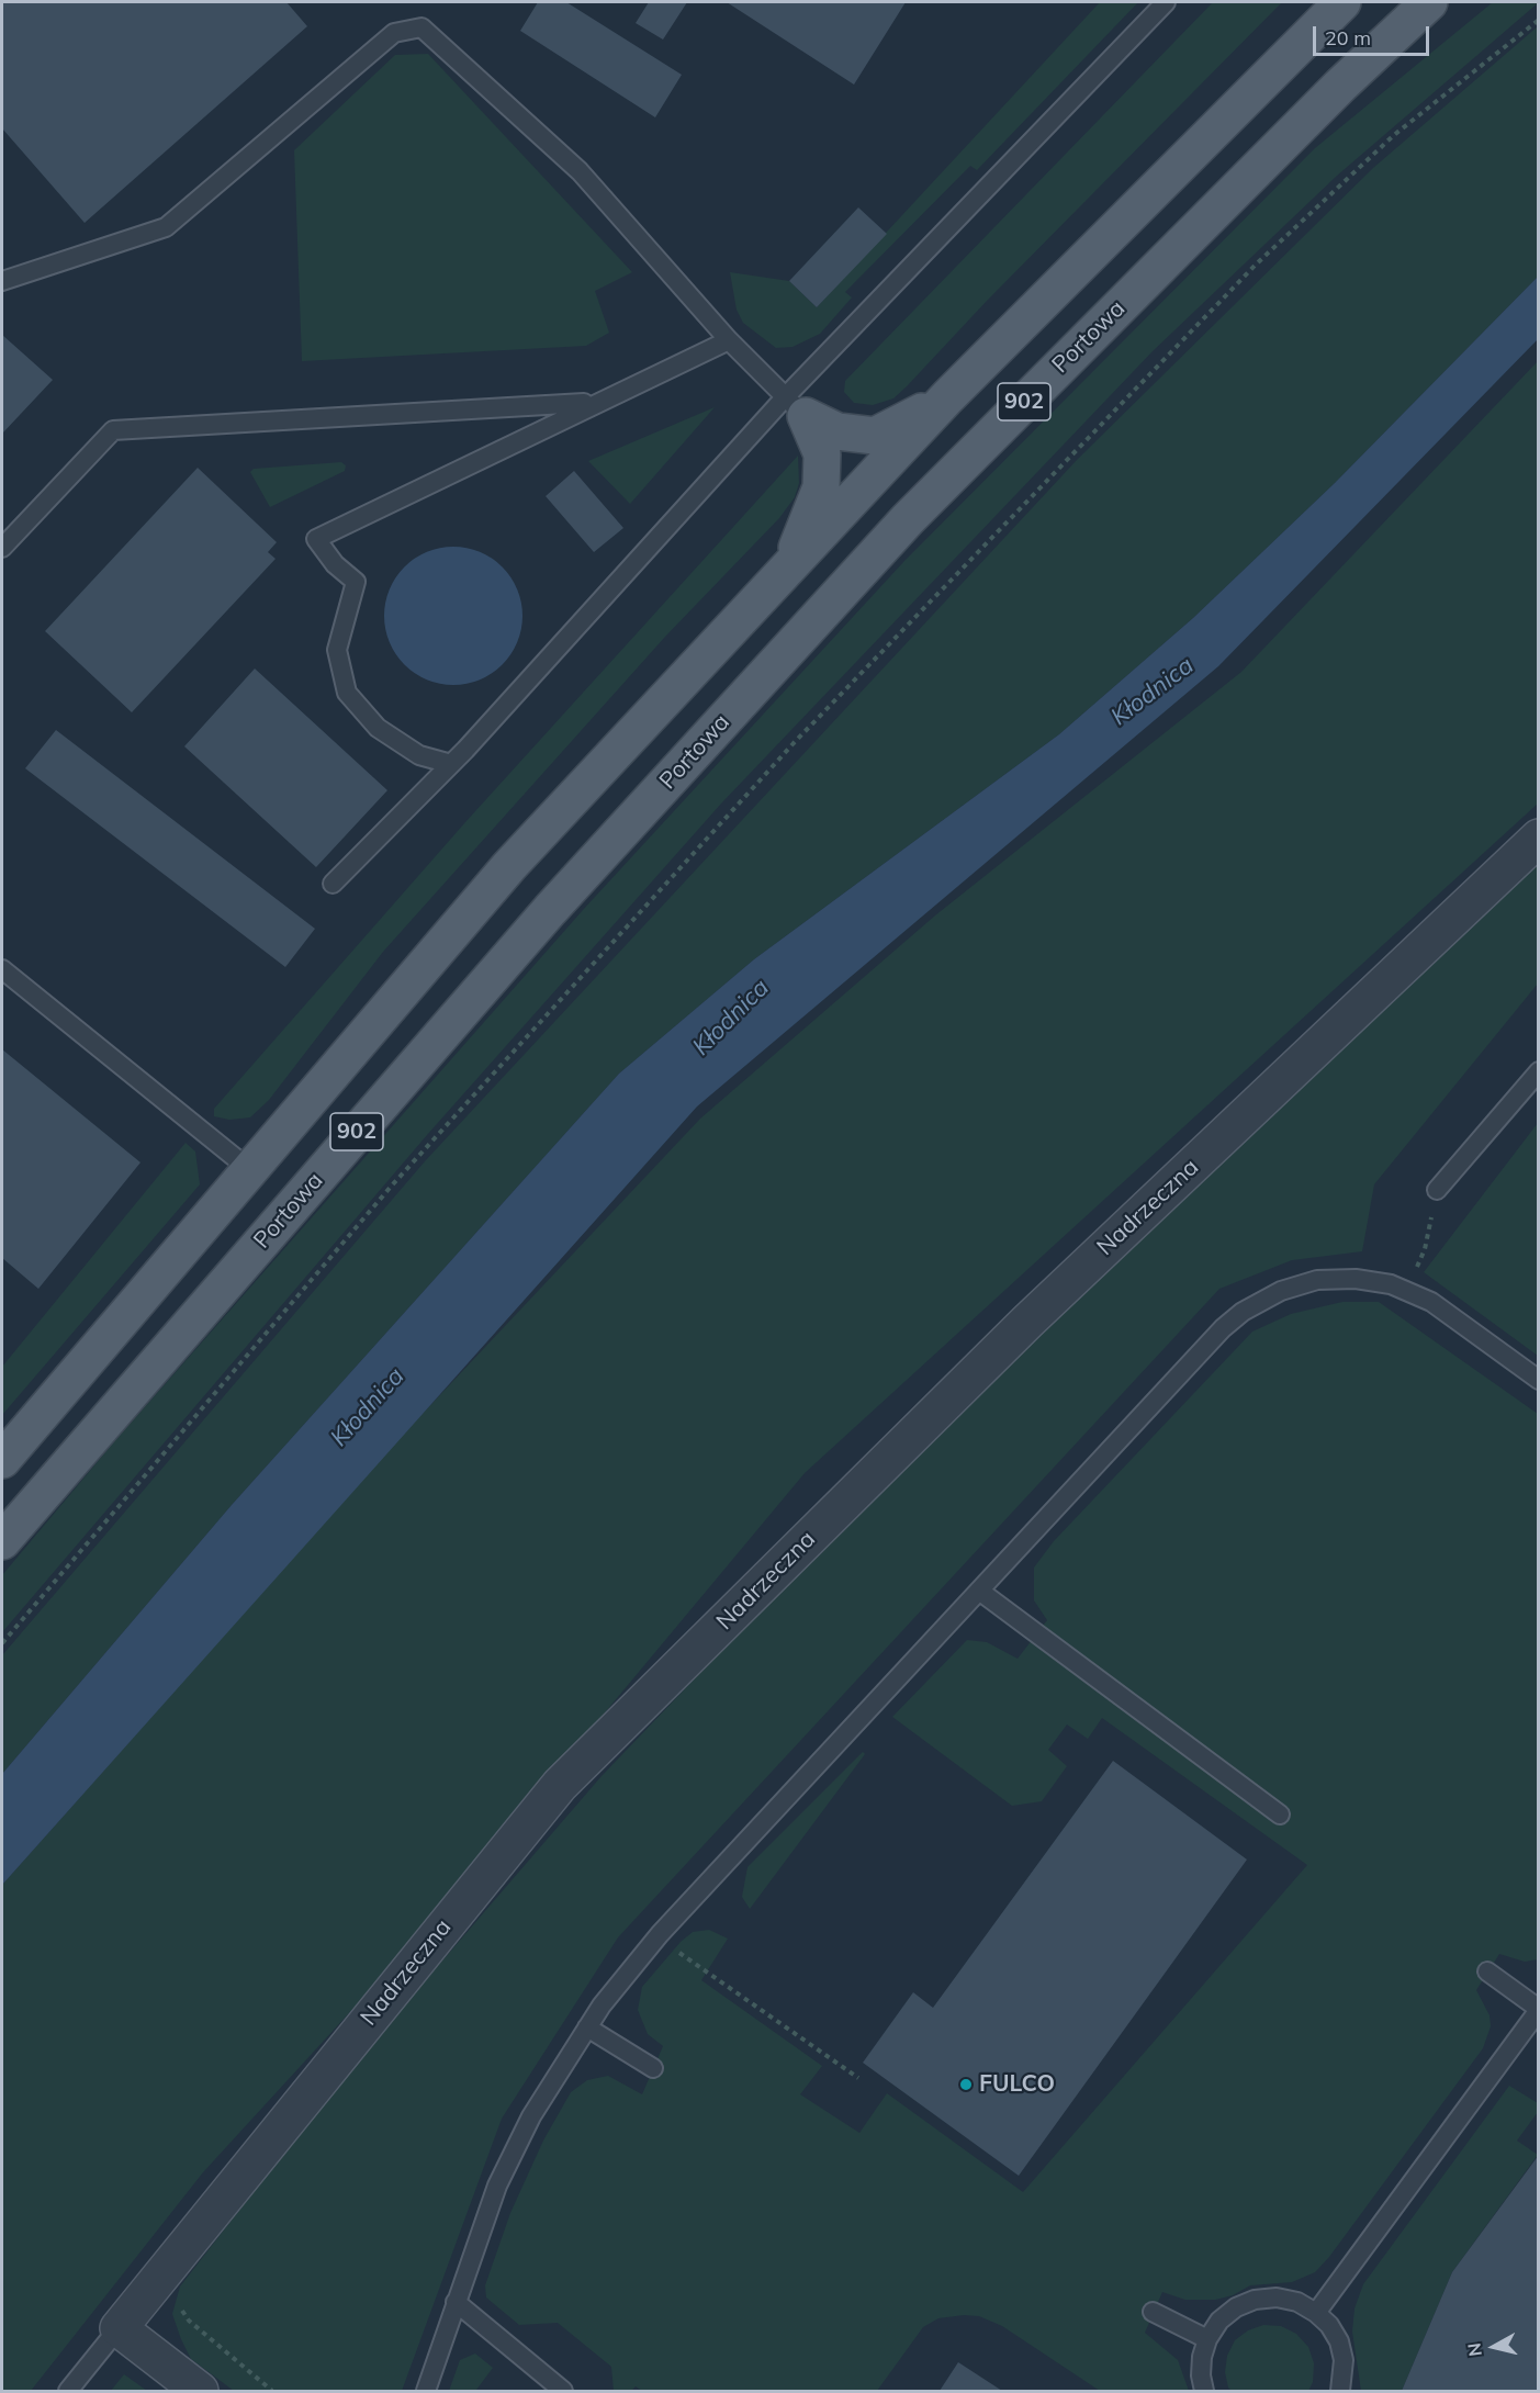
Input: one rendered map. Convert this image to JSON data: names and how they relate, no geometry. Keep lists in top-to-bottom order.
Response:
{
  "streets": {
    "main road": ["Portowa", "902"],
    "street": ["Nadrzeczna"]
  },
  "water": ["Kłodnica"],
  "places": ["FULCO"],
  "scale_bar": "20 m",
  "north": "left"
}
